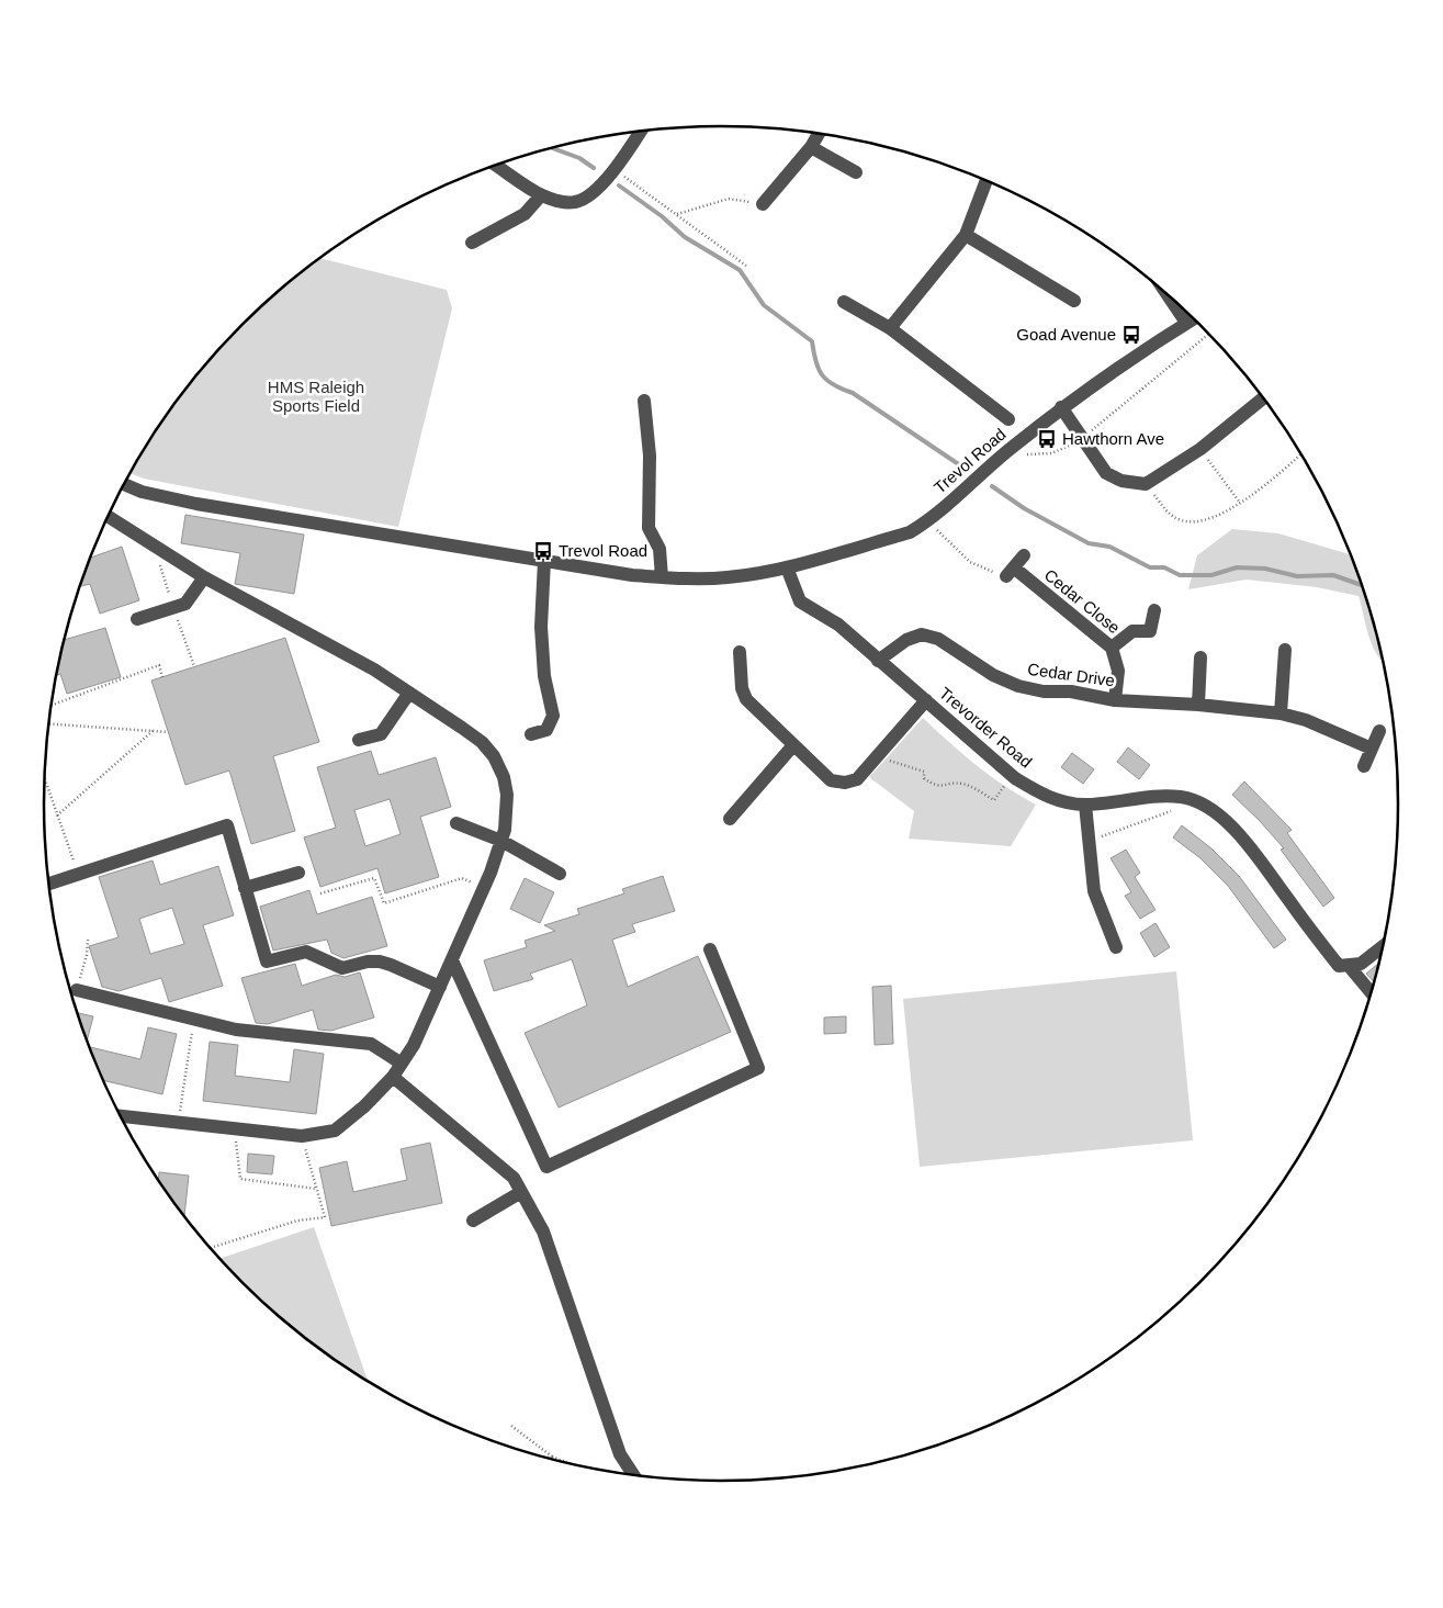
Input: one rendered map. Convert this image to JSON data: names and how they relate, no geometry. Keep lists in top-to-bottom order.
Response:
{
  "streets": {
    "street": [
      "Trevol Road",
      "Cedar Close",
      "Cedar Drive",
      "Trevorder Road"
    ]
  },
  "crossings": [
    ["Trevol Road", "Trevorder Road"],
    ["Cedar Close", "Cedar Drive"],
    ["Cedar Drive", "Trevorder Road"]
  ],
  "parks": ["HMS Raleigh Sports Field"],
  "places": {
    "bus stop": ["Goad Avenue", "Hawthorn Ave", "Trevol Road"]
  }
}
